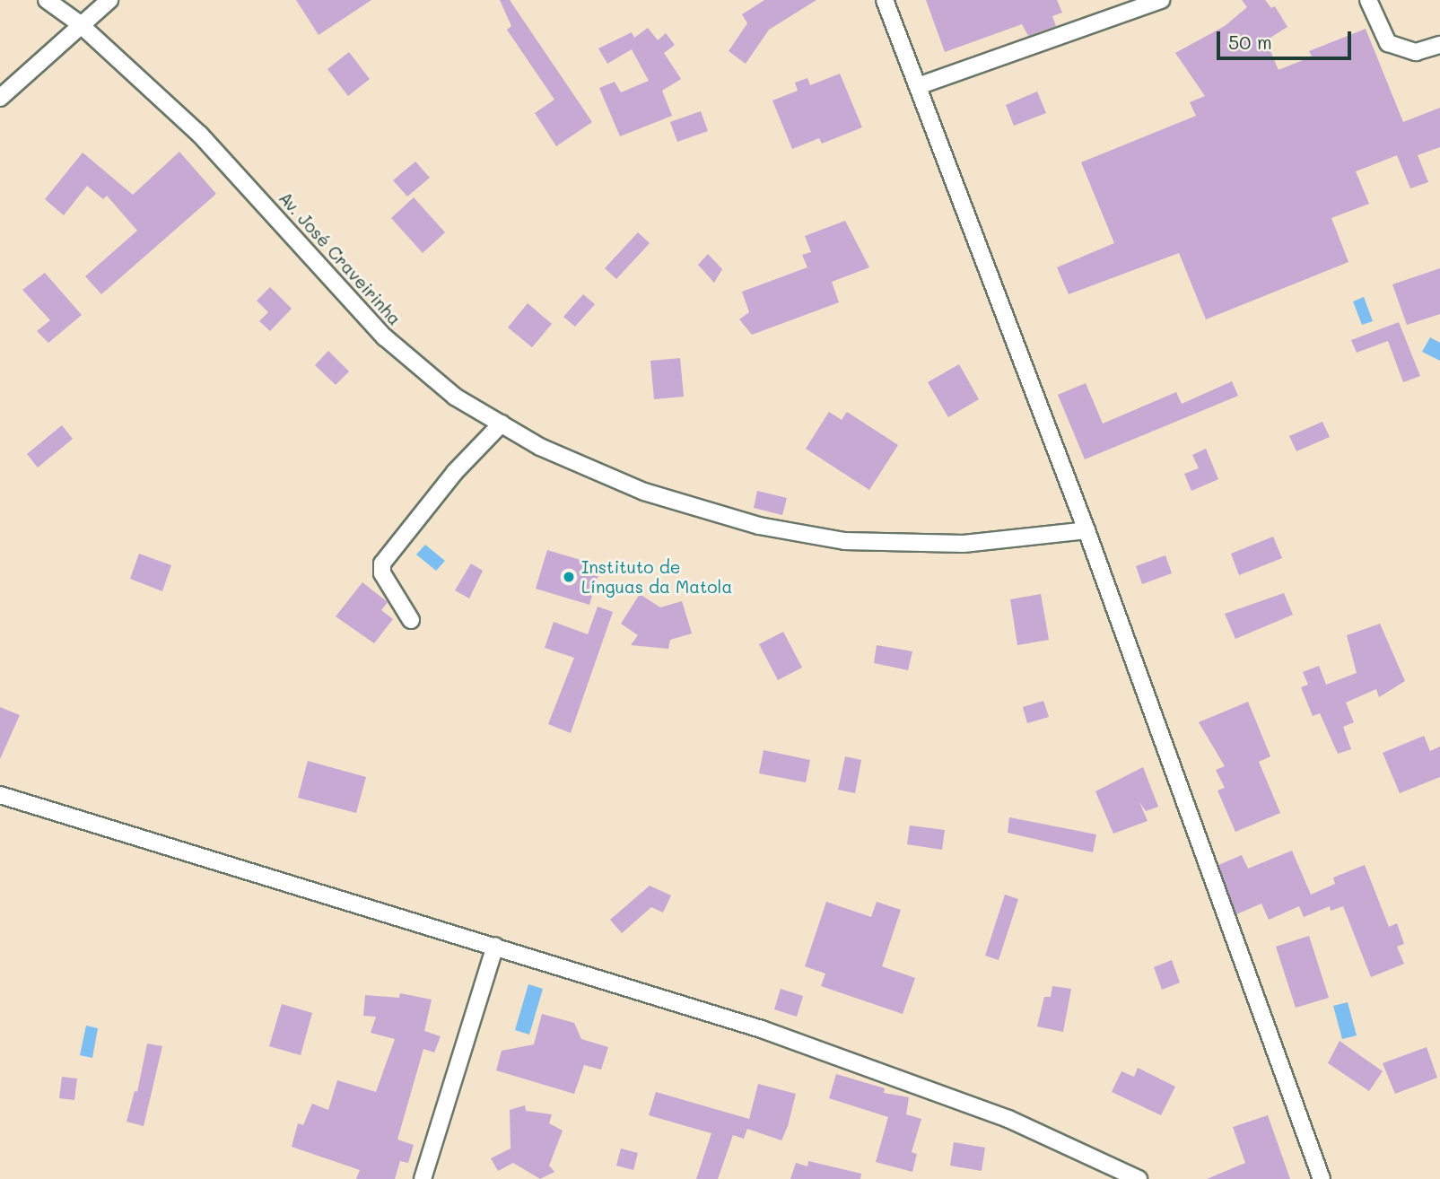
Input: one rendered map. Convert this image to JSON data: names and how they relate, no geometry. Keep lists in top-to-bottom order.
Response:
{
  "streets": {
    "street": ["Av. José Craveirinha"]
  },
  "places": ["Instituto de Línguas da Matola"],
  "scale_bar": "50 m"
}
